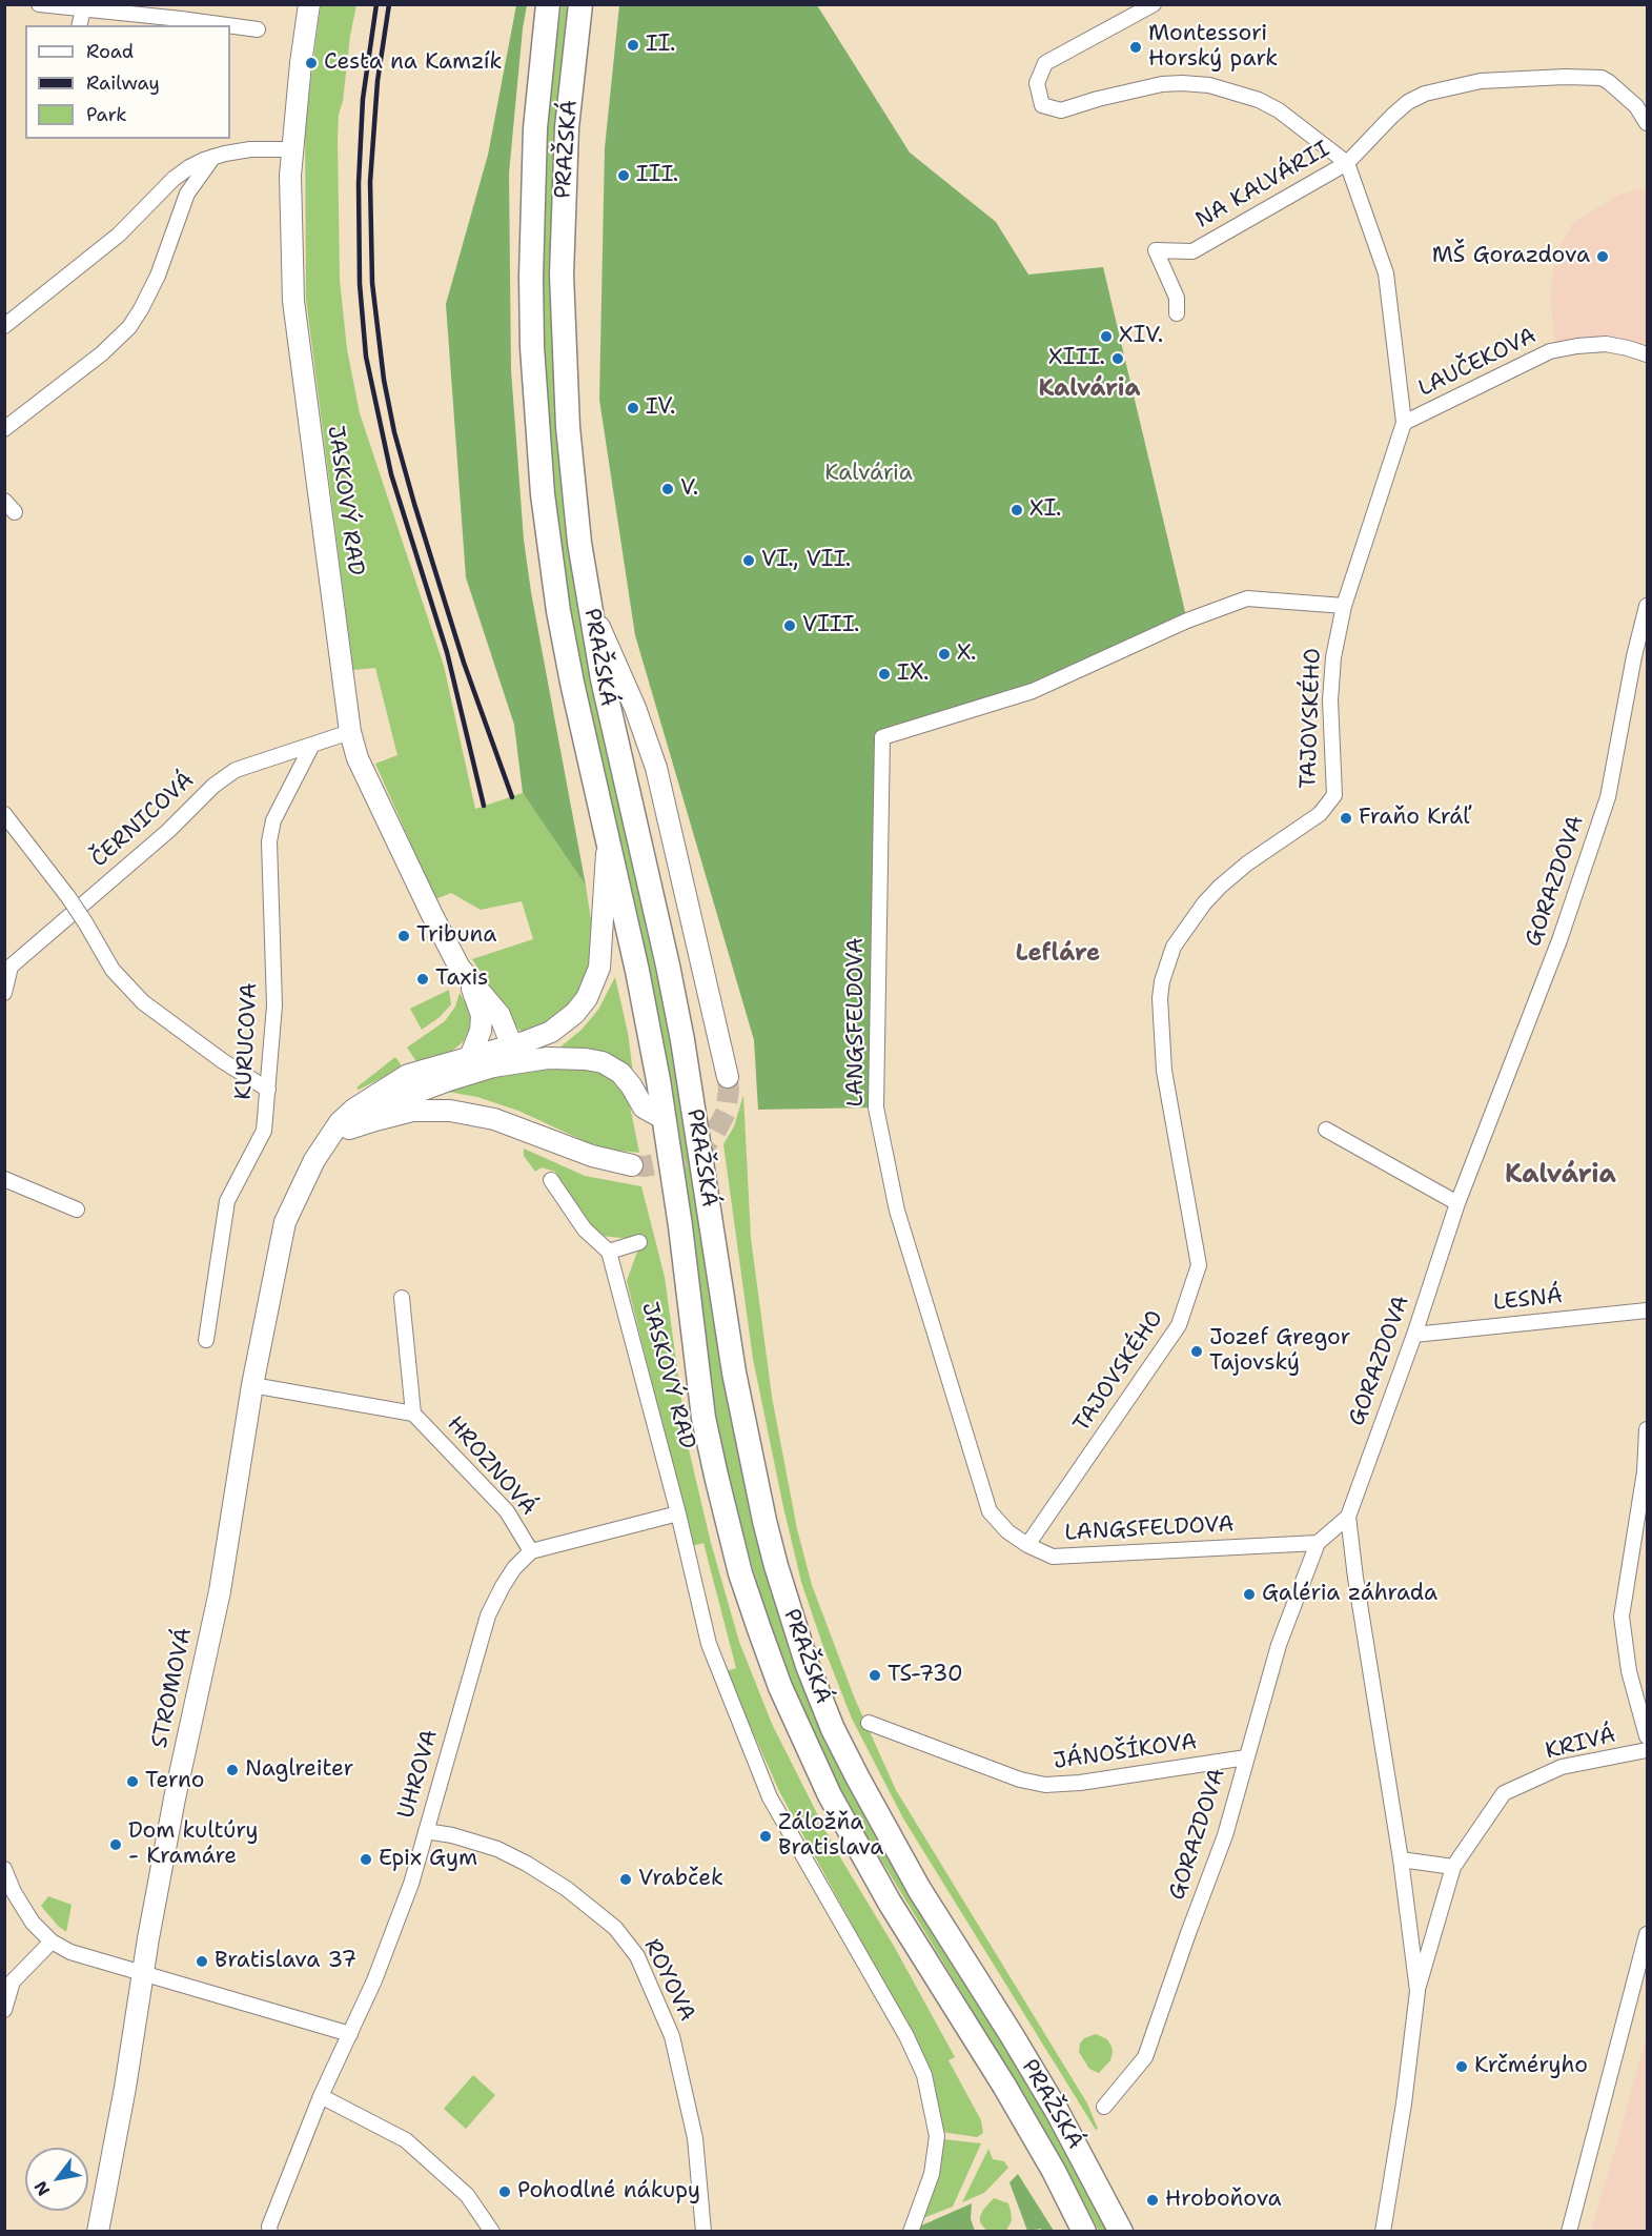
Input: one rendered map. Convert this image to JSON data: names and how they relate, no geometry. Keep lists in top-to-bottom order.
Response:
{
  "streets": {
    "main road": ["PRAŽSKÁ"],
    "street": [
      "NA KALVÁRII",
      "LAUČEKOVA",
      "JASKOVÝ RAD",
      "TAJOVSKÉHO",
      "ČERNICOVÁ",
      "GORAZDOVA",
      "LANGSFELDOVA",
      "KURUCOVA",
      "LESNÁ",
      "HROZNOVÁ",
      "STROMOVÁ",
      "KRIVÁ",
      "JÁNOŠÍKOVA",
      "UHROVA",
      "ROYOVA"
    ]
  },
  "crossings": [
    ["NA KALVÁRII", "TAJOVSKÉHO"],
    ["LAUČEKOVA", "TAJOVSKÉHO"],
    ["JASKOVÝ RAD", "ČERNICOVÁ"],
    ["JASKOVÝ RAD", "STROMOVÁ"],
    ["JASKOVÝ RAD", "UHROVA"],
    ["TAJOVSKÉHO", "LANGSFELDOVA"],
    ["ČERNICOVÁ", "KURUCOVA"],
    ["GORAZDOVA", "LANGSFELDOVA"],
    ["GORAZDOVA", "LESNÁ"],
    ["GORAZDOVA", "JÁNOŠÍKOVA"],
    ["HROZNOVÁ", "STROMOVÁ"],
    ["HROZNOVÁ", "UHROVA"],
    ["UHROVA", "ROYOVA"]
  ],
  "districts": ["Kalvária", "Lefláre", "Kalvária"],
  "parks": ["Kalvária"],
  "places": [
    "II.",
    "Montessori Horský park",
    "Cesta na Kamzík",
    "III.",
    "MŠ Gorazdova",
    "XIV.",
    "XIII.",
    "IV.",
    "V.",
    "XI.",
    "VI., VII.",
    "VIII.",
    "X.",
    "IX.",
    "Fraňo Kráľ",
    "Tribuna",
    "Taxis",
    "Jozef Gregor Tajovský",
    "Galéria záhrada",
    "TS-730",
    "Naglreiter",
    "Terno",
    "Záložňa Bratislava",
    "Dom kultúry - Kramáre",
    "Epix Gym",
    "Vrabček",
    "Bratislava 37",
    "Krčméryho",
    "Pohodlné nákupy",
    "Hroboňova"
  ],
  "legend": ["Road", "Railway", "Park"],
  "north": "bottom left"
}
